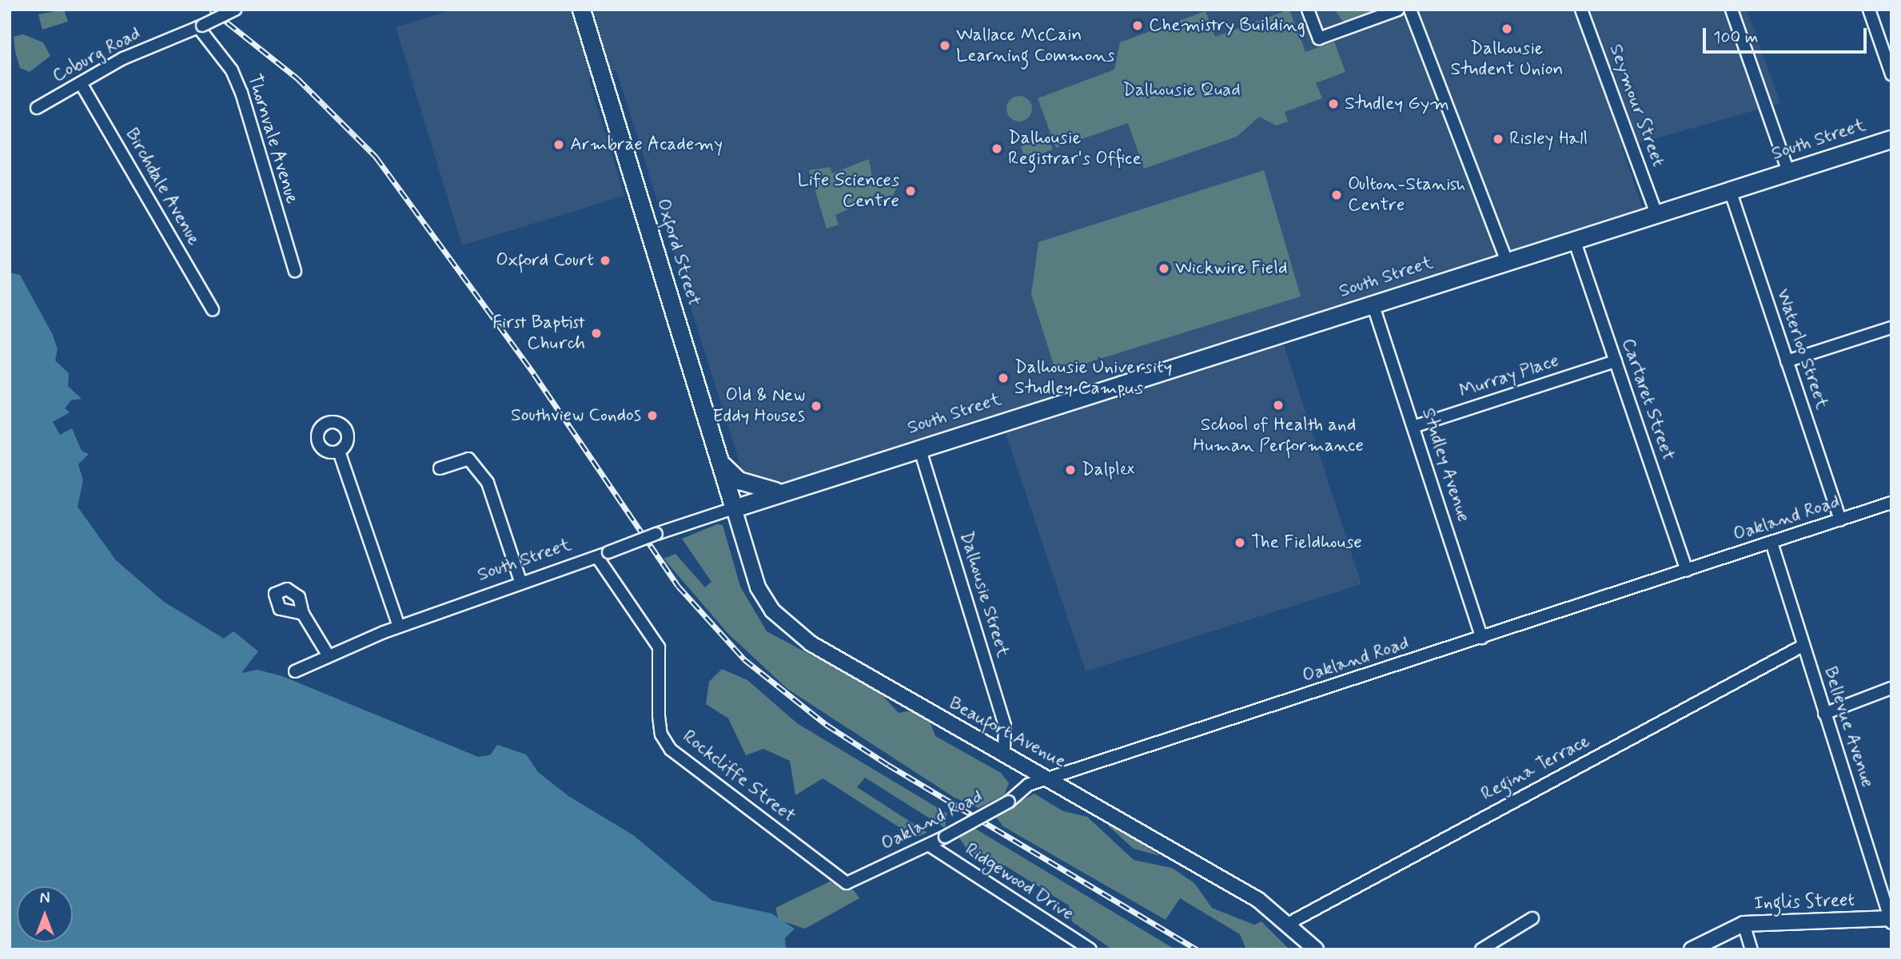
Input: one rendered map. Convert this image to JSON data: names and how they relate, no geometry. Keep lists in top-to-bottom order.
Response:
{
  "streets": {
    "main road": ["South Street", "Oxford Street"],
    "street": [
      "Coburg Road",
      "Seymour Street",
      "Thornvale Avenue",
      "Birchdale Avenue",
      "Waterloo Street",
      "Murray Place",
      "Cartaret Street",
      "Studley Avenue",
      "Oakland Road",
      "Dalhousie Street",
      "Bellevue Avenue",
      "Beaufort Avenue",
      "Regina Terrace",
      "Rockcliffe Street",
      "Ridgewood Drive",
      "Inglis Street"
    ]
  },
  "crossings": [
    ["Coburg Road", "Thornvale Avenue"],
    ["Coburg Road", "Birchdale Avenue"],
    ["Seymour Street", "South Street"],
    ["South Street", "Oxford Street"],
    ["South Street", "Waterloo Street"],
    ["South Street", "Cartaret Street"],
    ["South Street", "Studley Avenue"],
    ["South Street", "Dalhousie Street"],
    ["South Street", "Beaufort Avenue"],
    ["South Street", "Rockcliffe Street"],
    ["Oxford Street", "Beaufort Avenue"],
    ["Waterloo Street", "Oakland Road"],
    ["Murray Place", "Cartaret Street"],
    ["Murray Place", "Studley Avenue"],
    ["Cartaret Street", "Oakland Road"],
    ["Studley Avenue", "Oakland Road"],
    ["Oakland Road", "Bellevue Avenue"],
    ["Oakland Road", "Beaufort Avenue"],
    ["Oakland Road", "Rockcliffe Street"],
    ["Oakland Road", "Ridgewood Drive"],
    ["Dalhousie Street", "Beaufort Avenue"],
    ["Bellevue Avenue", "Regina Terrace"],
    ["Bellevue Avenue", "Inglis Street"],
    ["Beaufort Avenue", "Regina Terrace"]
  ],
  "parks": ["Dalhousie Quad"],
  "places": [
    "Chemistry Building",
    "Dalhousie Student Union",
    "Wallace McCain Learning Commons",
    "Studley Gym",
    "Risley Hall",
    "Armbrae Academy",
    "Dalhousie Registrar's Office",
    "Life Sciences Centre",
    "Oulton-Stanish Centre",
    "Oxford Court",
    "Wickwire Field",
    "First Baptist Church",
    "Dalhousie University Studley Campus",
    "School of Health and Human Performance",
    "Old & New Eddy Houses",
    "Southview Condos",
    "Dalplex",
    "The Fieldhouse"
  ],
  "scale_bar": "100 m",
  "north": "top"
}
